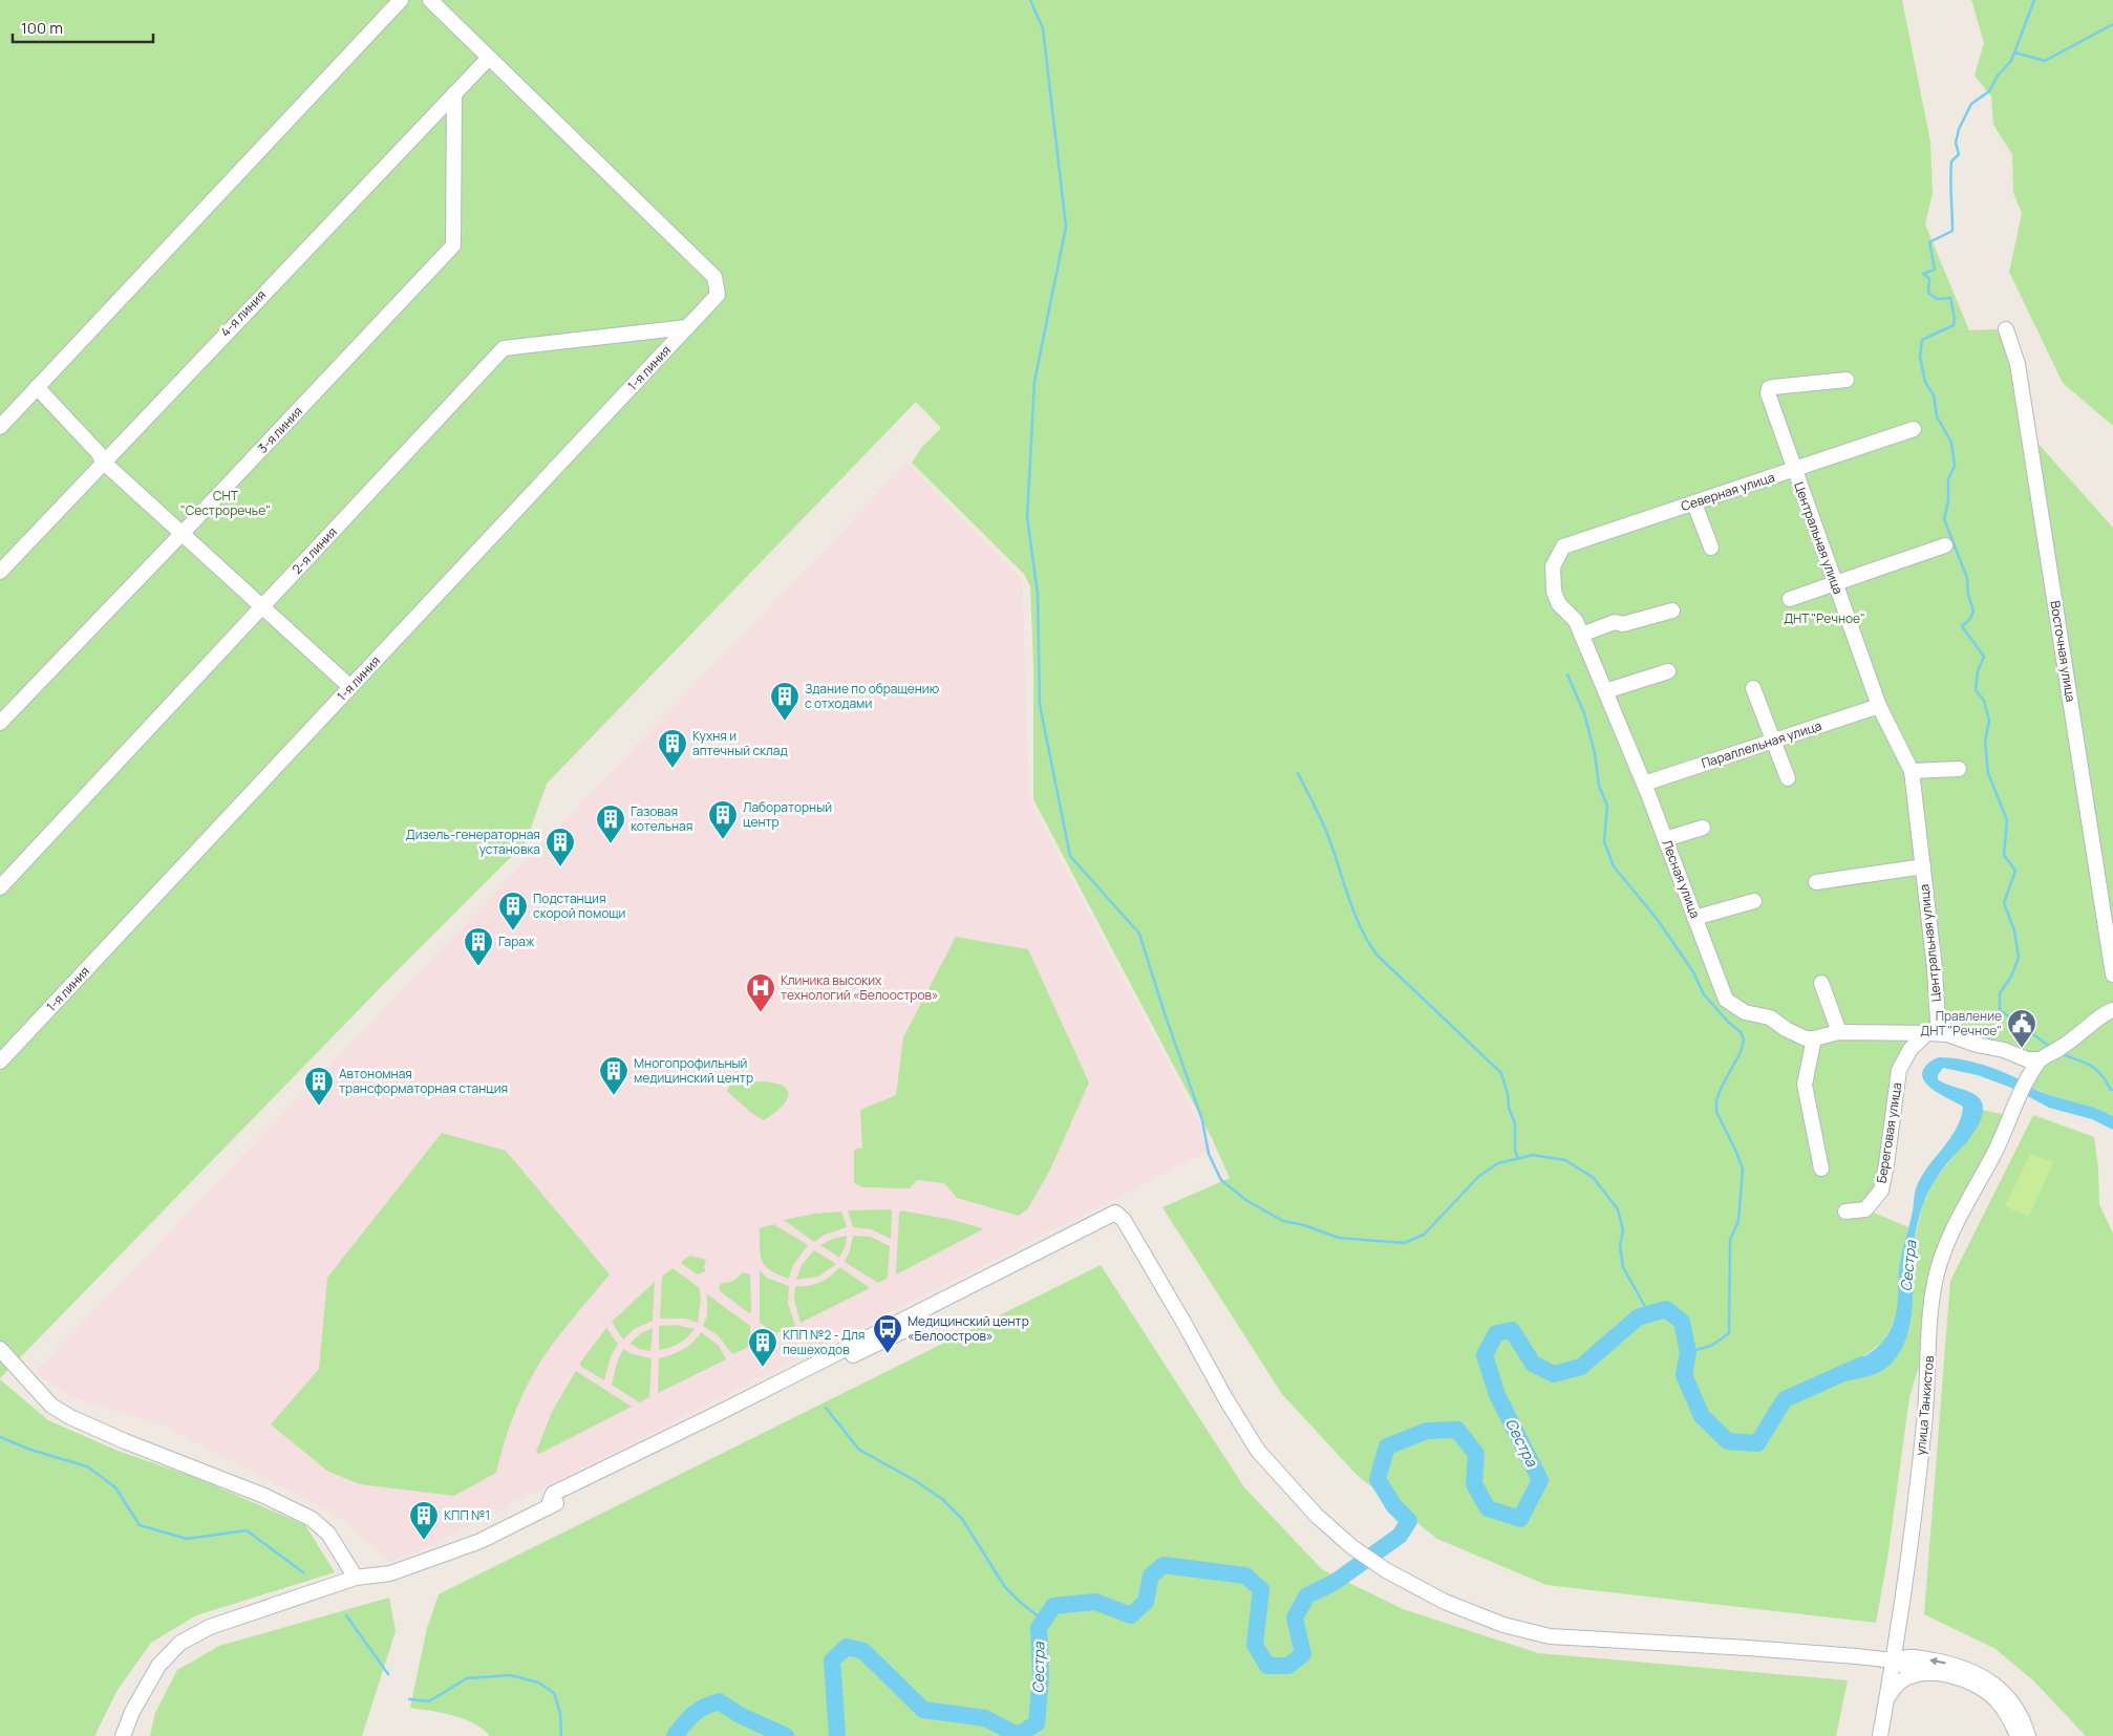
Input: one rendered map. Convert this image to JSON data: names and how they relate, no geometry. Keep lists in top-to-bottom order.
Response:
{
  "streets": {
    "street": [
      "4-я линия",
      "1-я линия",
      "3-я линия",
      "Северная улица",
      "Центральная улица",
      "2-я линия",
      "Восточная улица",
      "Параллельная улица",
      "Лесная улица",
      "Береговая улица",
      "улица Танкистов"
    ]
  },
  "crossings": [
    ["4-я линия", "1-я линия"],
    ["4-я линия", "3-я линия"],
    ["1-я линия", "2-я линия"],
    ["Северная улица", "Центральная улица"],
    ["Северная улица", "Лесная улица"],
    ["Центральная улица", "Параллельная улица"],
    ["Параллельная улица", "Лесная улица"]
  ],
  "water": ["Сестра"],
  "parks": ["СНТ \"Сестроречье\"", "ДНТ \"Речное\""],
  "places": {
    "building": [
      "Здание по обращению с отходами",
      "Кухня и аптечный склад",
      "Лабораторный центр",
      "Газовая котельная",
      "Дизель-генераторная установка",
      "Подстанция скорой помощи",
      "Гараж",
      "Многопрофильный медицинский центр",
      "Автономная трансформаторная станция",
      "КПП №2 - Для пешеходов",
      "КПП №1"
    ],
    "hospital": ["Клиника высоких технологий «Белоостров»"],
    "public building": ["Правление ДНТ \"Речное\""],
    "bus stop": ["Медицинский центр «Белоостров»"]
  },
  "scale_bar": "100 m"
}
